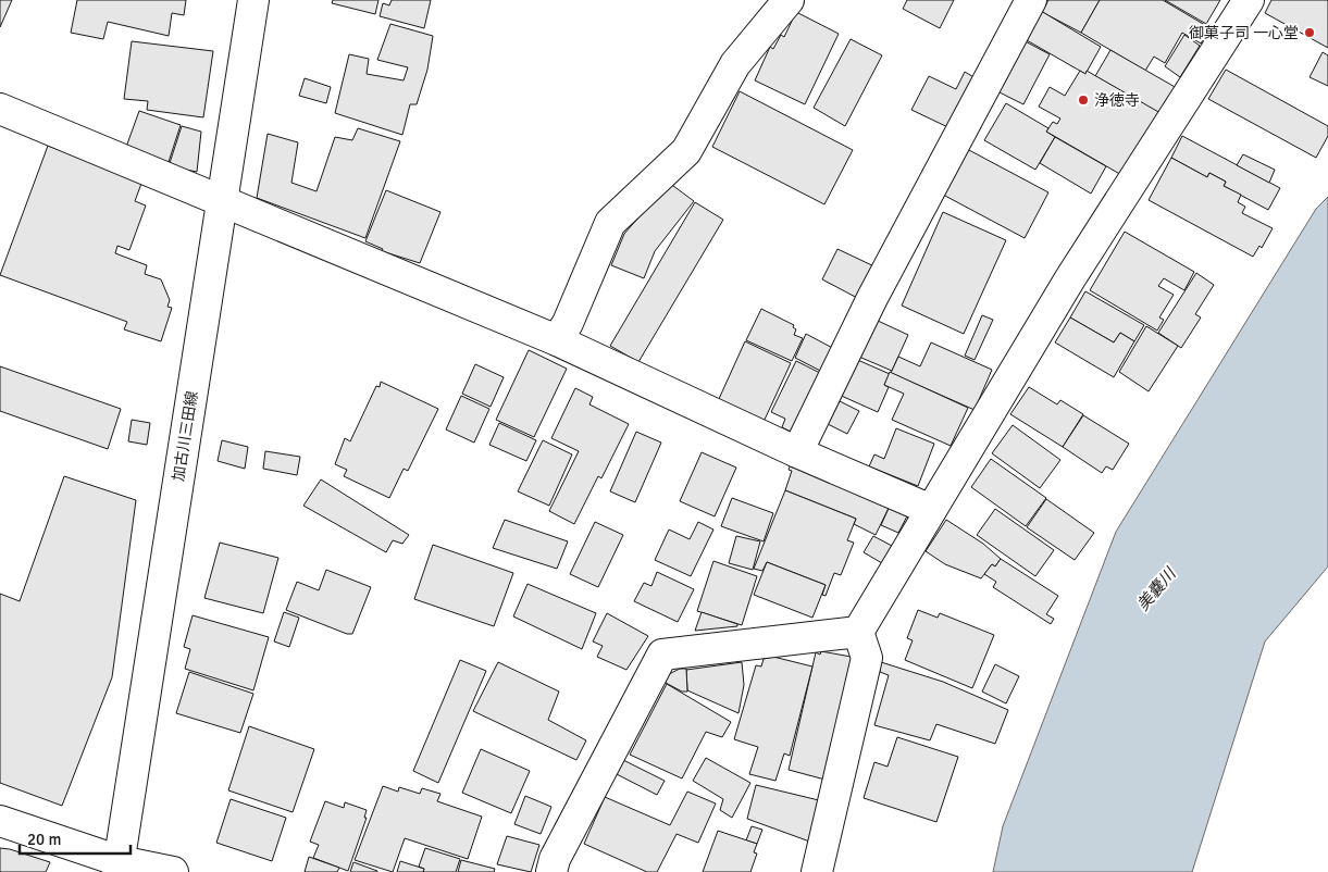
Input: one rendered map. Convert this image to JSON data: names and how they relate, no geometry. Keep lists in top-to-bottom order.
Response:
{
  "streets": {
    "street": ["加古川三田線"]
  },
  "water": ["美嚢川"],
  "places": ["御菓子司 一心堂", "浄徳寺"],
  "scale_bar": "20 m"
}
